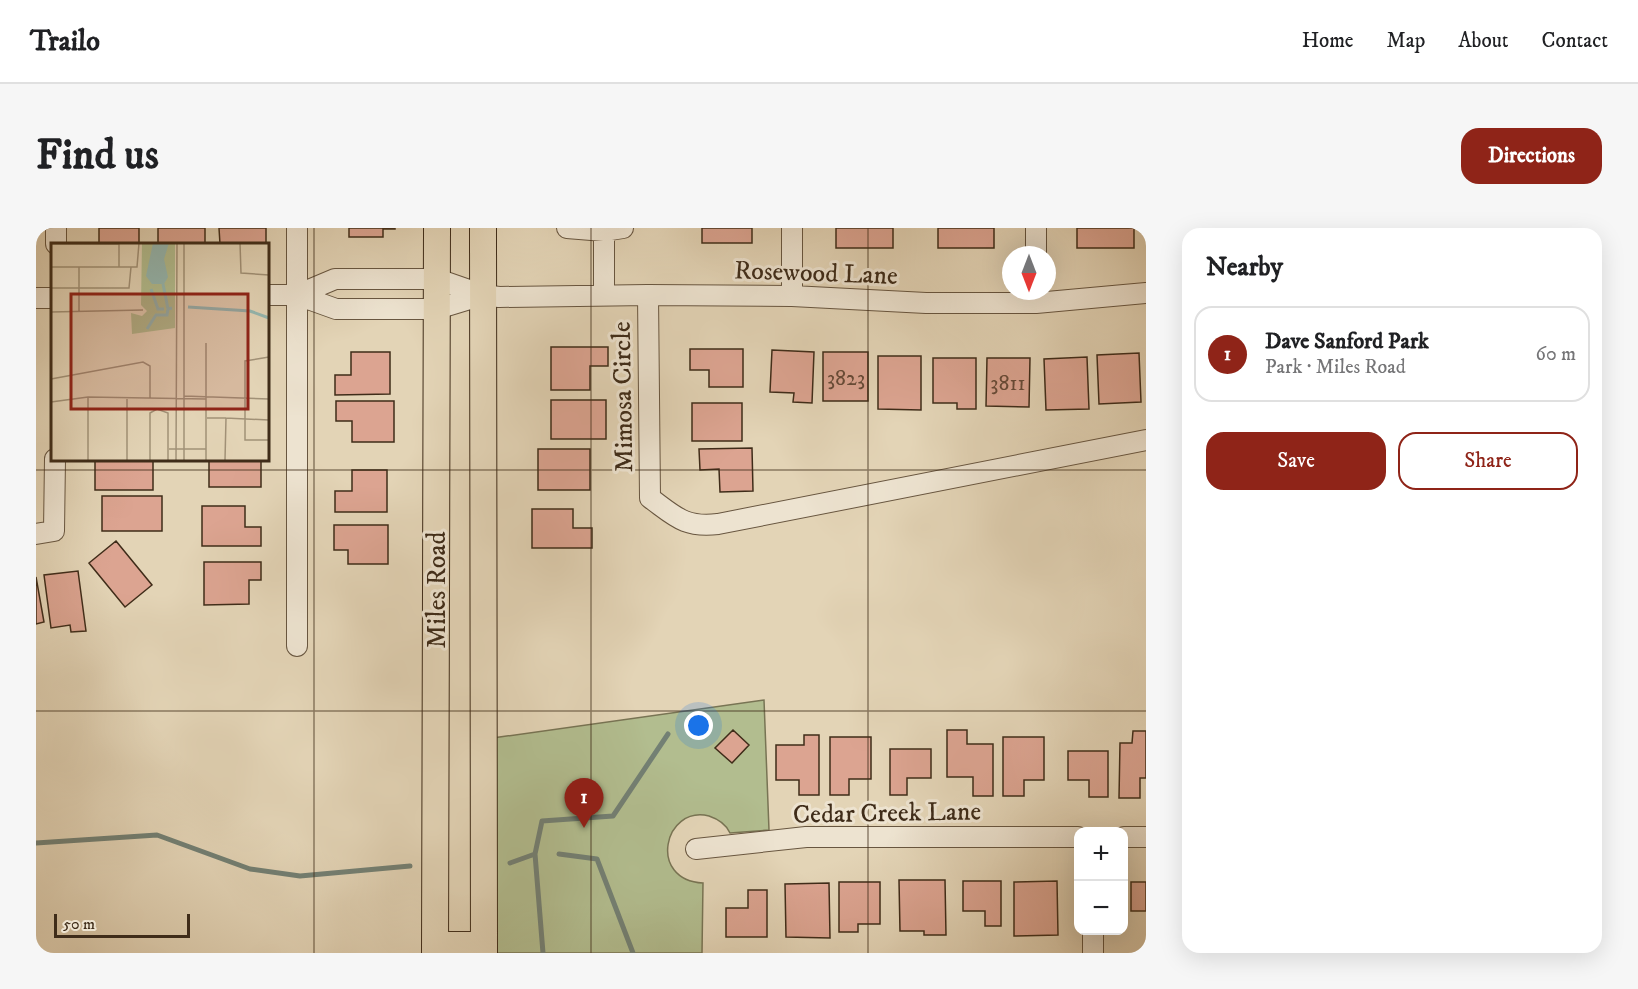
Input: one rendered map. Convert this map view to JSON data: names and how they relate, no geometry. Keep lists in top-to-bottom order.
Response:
{
  "streets": {
    "main road": ["Miles Road"],
    "street": ["Rosewood Lane", "Mimosa Circle", "Cedar Creek Lane"]
  },
  "crossings": [
    ["Rosewood Lane", "Mimosa Circle"],
    ["Rosewood Lane", "Miles Road"]
  ],
  "house_numbers": ["3823", "3811"],
  "scale_bar": "50 m",
  "north": "bottom",
  "page": {
    "header": "Trailo",
    "nav": [
      "Home",
      "Map",
      "About",
      "Contact"
    ],
    "buttons": [
      "Directions",
      ["Save", "Share"]
    ],
    "title": "Find us",
    "heading": "Nearby",
    "list": [
      {
        "mark": "1",
        "name": "Dave Sanford Park",
        "note": "Park · Miles Road",
        "value": "60 m"
      }
    ],
    "pins": "1",
    "map_buttons": ["+", "−"],
    "scale": "50 m"
  }
}
